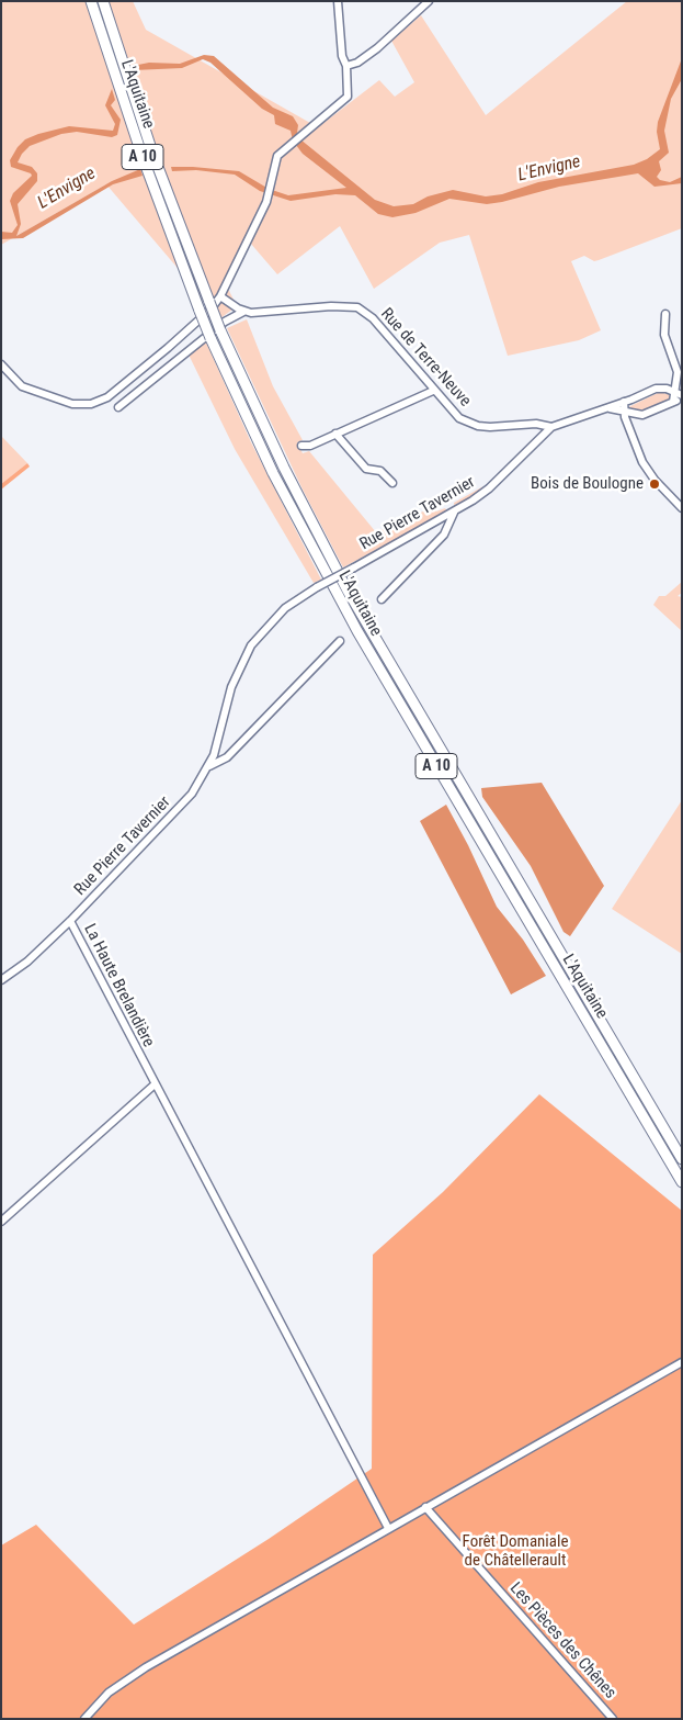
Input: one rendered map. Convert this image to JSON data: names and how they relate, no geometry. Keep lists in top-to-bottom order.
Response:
{
  "streets": {
    "highway": ["L'Aquitaine", "A 10"],
    "street": [
      "Rue de Terre-Neuve",
      "Rue Pierre Tavernier",
      "La Haute Brelandière",
      "Les Pièces des Chênes"
    ]
  },
  "crossings": [
    ["Rue de Terre-Neuve", "Rue Pierre Tavernier"],
    ["Rue Pierre Tavernier", "La Haute Brelandière"]
  ],
  "water": ["L'Envigne"],
  "parks": ["Forêt Domaniale de Châtellerault"],
  "places": ["Bois de Boulogne"]
}
